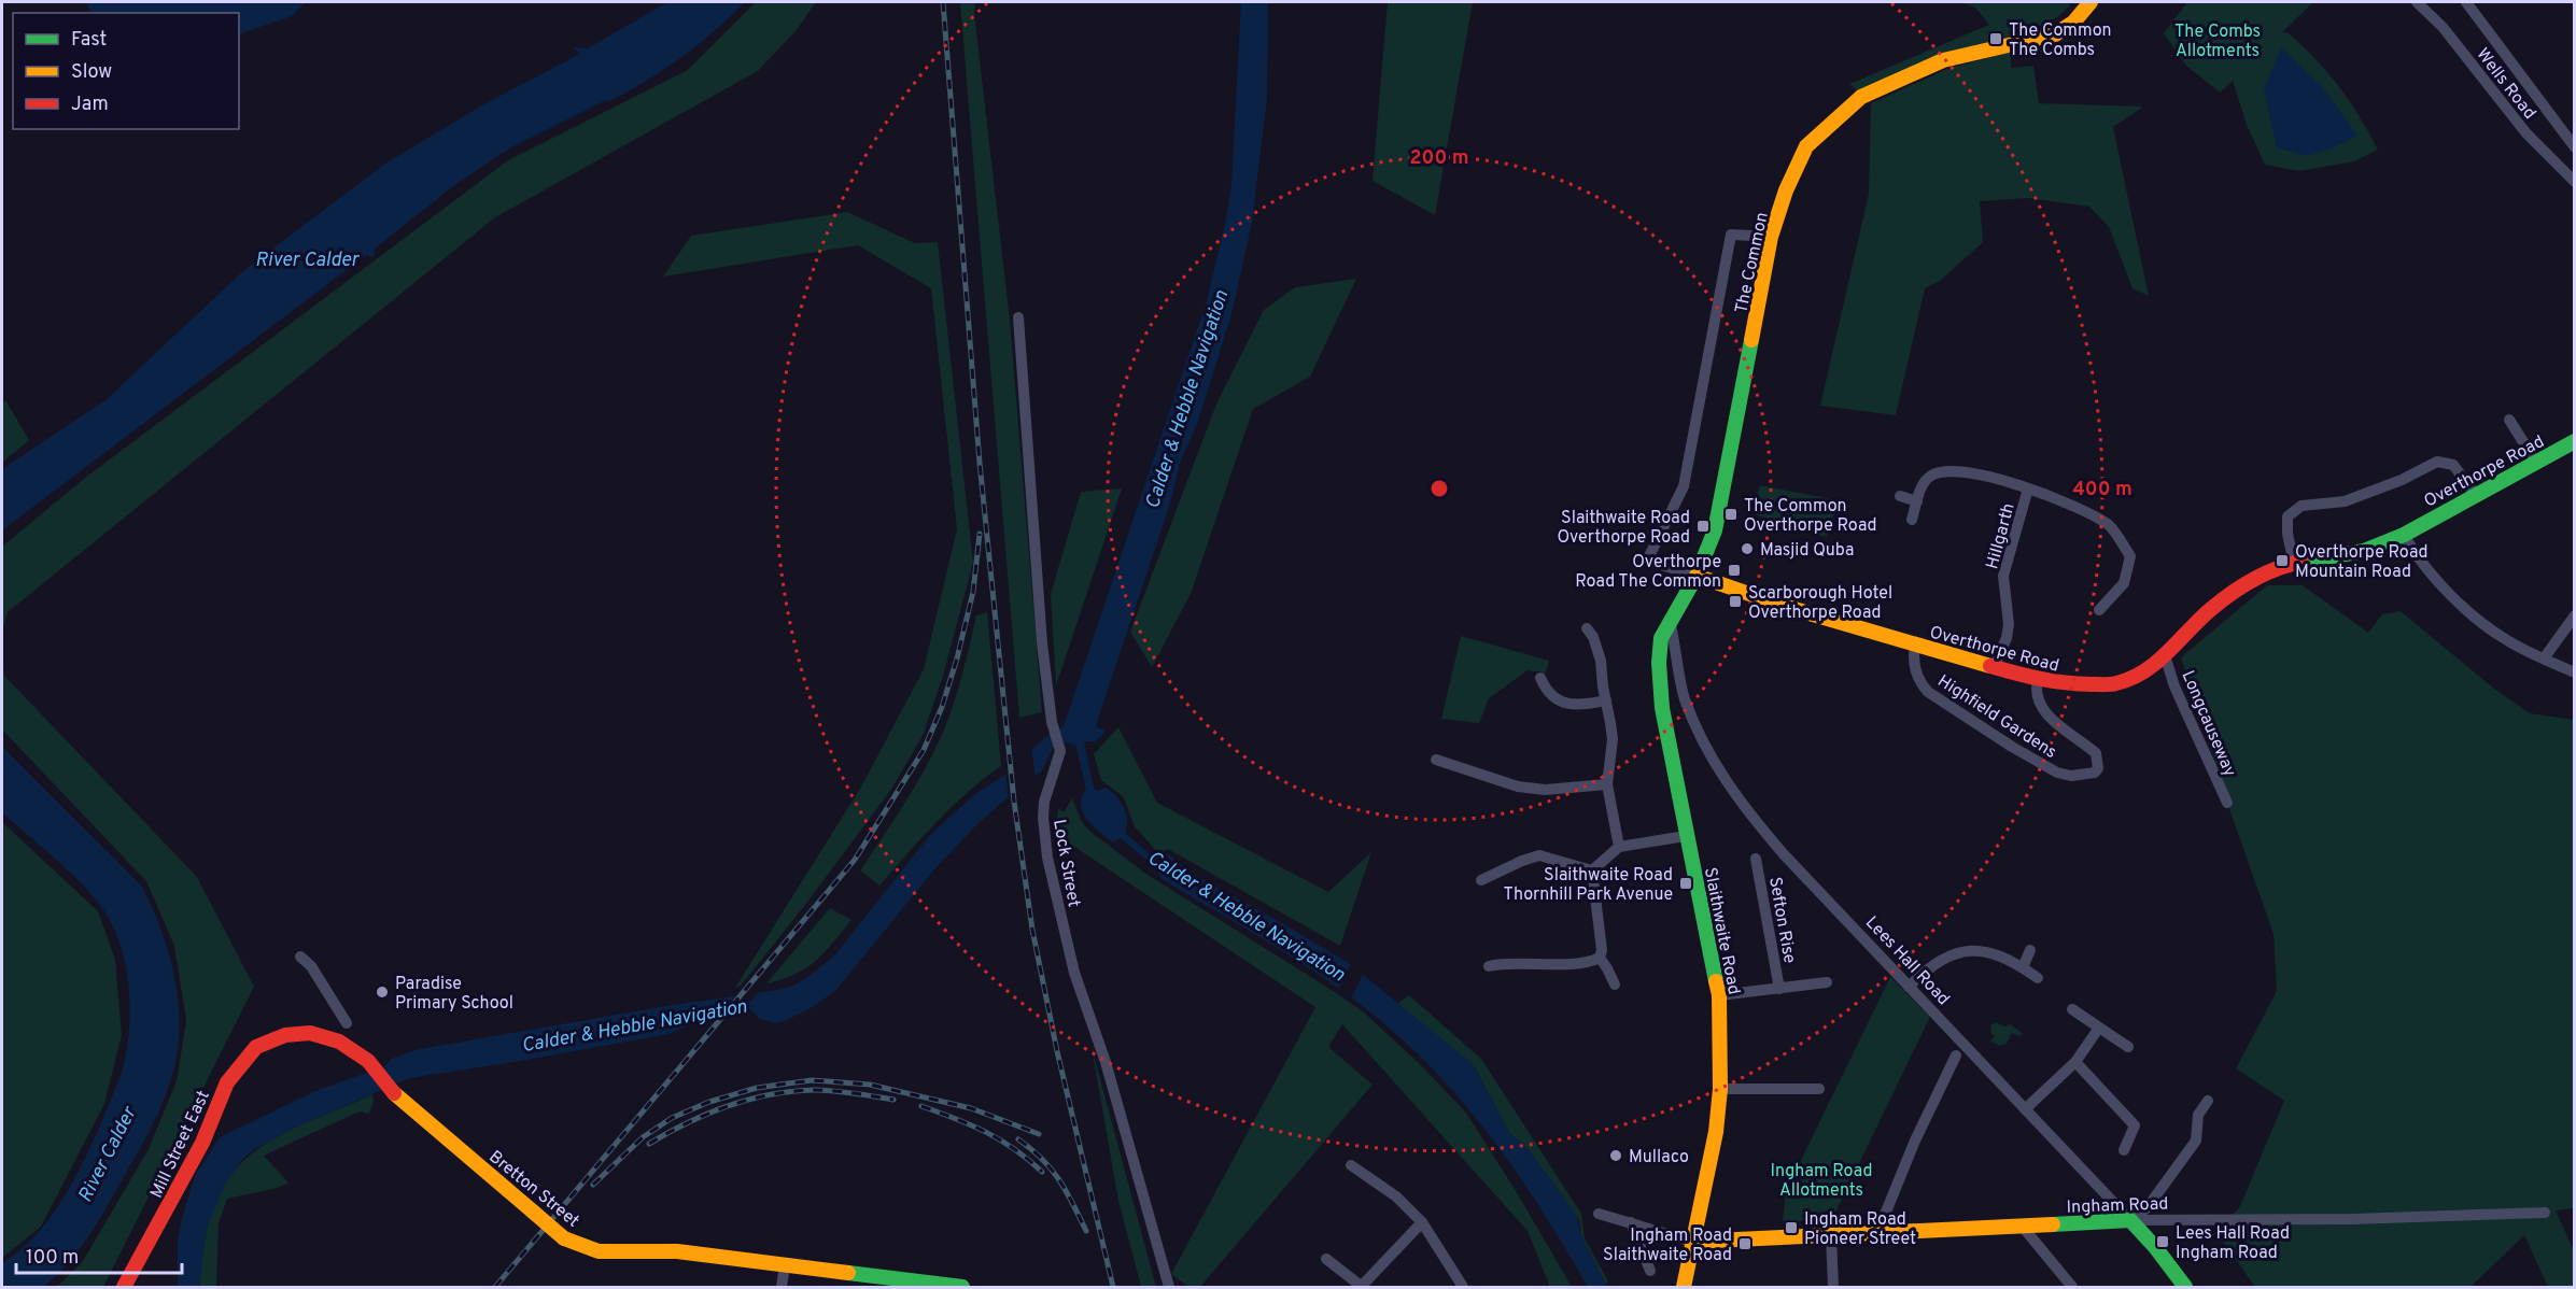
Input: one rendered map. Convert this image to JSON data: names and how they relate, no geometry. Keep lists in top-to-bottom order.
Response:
{
  "streets": {
    "street": [
      "Wells Road",
      "The Common",
      "Overthorpe Road",
      "Hillgarth",
      "Highfield Gardens",
      "Longcauseway",
      "Lock Street",
      "Sefton Rise",
      "Slaithwaite Road",
      "Lees Hall Road",
      "Mill Street East",
      "Bretton Street",
      "Ingham Road"
    ]
  },
  "crossings": [
    ["The Common", "Overthorpe Road"],
    ["The Common", "Slaithwaite Road"],
    ["The Common", "Lees Hall Road"],
    ["Overthorpe Road", "Hillgarth"],
    ["Overthorpe Road", "Highfield Gardens"],
    ["Overthorpe Road", "Longcauseway"],
    ["Slaithwaite Road", "Lees Hall Road"],
    ["Slaithwaite Road", "Ingham Road"],
    ["Lees Hall Road", "Ingham Road"],
    ["Mill Street East", "Bretton Street"]
  ],
  "water": ["River Calder", "Calder & Hebble Navigation"],
  "parks": ["The Combs Allotments", "Ingham Road Allotments"],
  "places": {
    "transit": [
      "The Common The Combs",
      "The Common Overthorpe Road",
      "Slaithwaite Road Overthorpe Road",
      "Overthorpe Road Mountain Road",
      "Overthorpe Road The Common",
      "Scarborough Hotel Overthorpe Road",
      "Slaithwaite Road Thornhill Park Avenue",
      "Ingham Road Pioneer Street",
      "Lees Hall Road Ingham Road",
      "Ingham Road Slaithwaite Road"
    ],
    "other": ["Masjid Quba", "Paradise Primary School", "Mullaco"]
  },
  "legend": ["Fast", "Slow", "Jam"],
  "scale_bar": "100 m",
  "rings": ["200 m", "400 m"]
}
